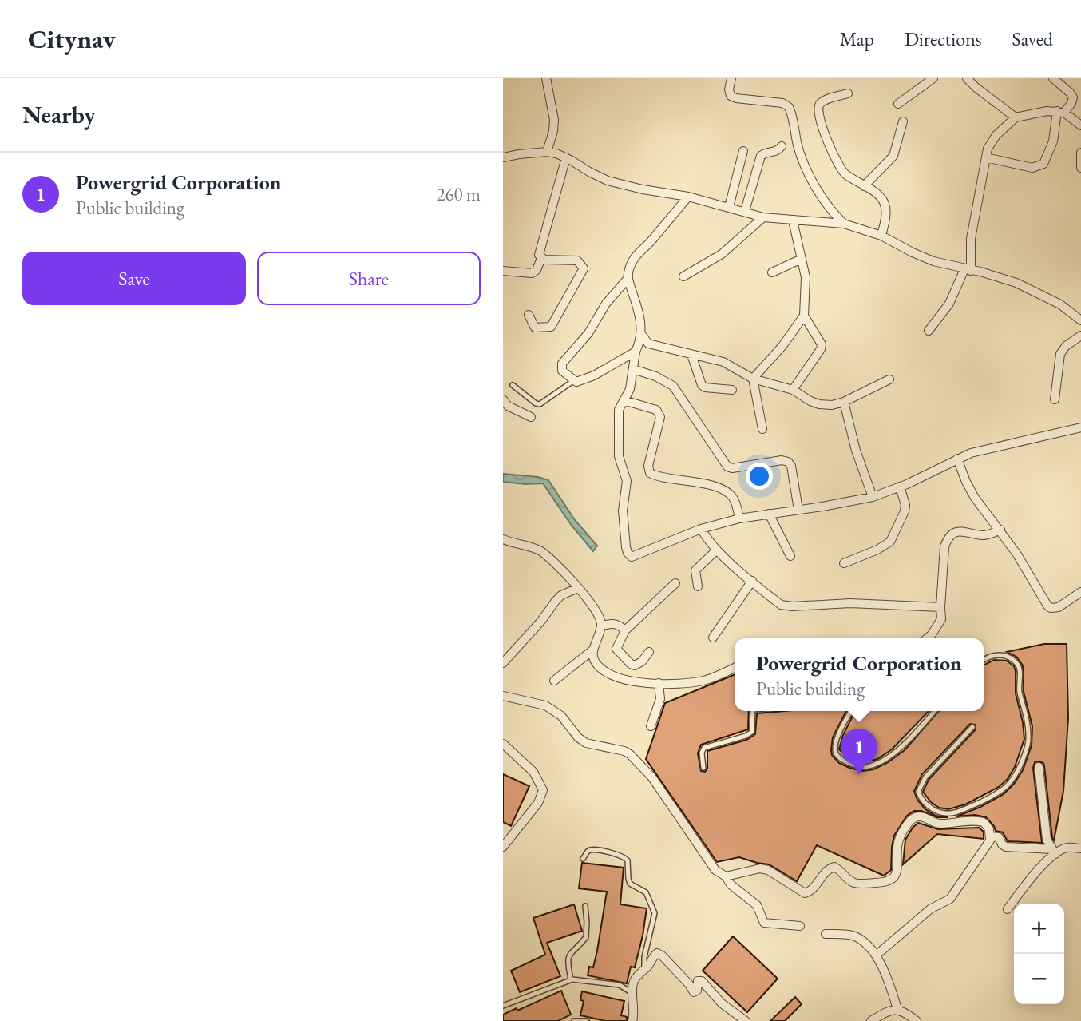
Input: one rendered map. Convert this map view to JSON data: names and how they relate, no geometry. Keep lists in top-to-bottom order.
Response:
{
  "page": {
    "header": "Citynav",
    "nav": ["Map", "Directions", "Saved"],
    "heading": "Nearby",
    "list": [
      {
        "mark": "1",
        "name": "Powergrid Corporation",
        "note": "Public building",
        "value": "260 m"
      }
    ],
    "buttons": ["Save", "Share"],
    "popup": ["Powergrid Corporation", "Public building"],
    "pins": "1",
    "map_buttons": ["+", "−"]
  }
}
